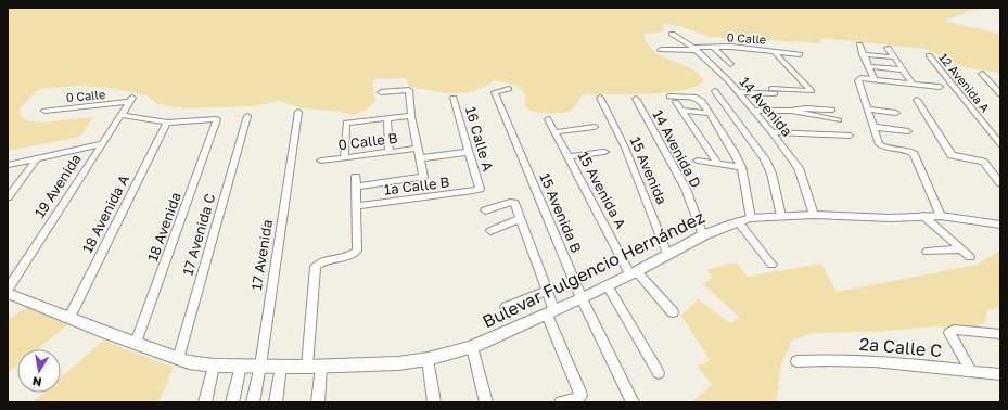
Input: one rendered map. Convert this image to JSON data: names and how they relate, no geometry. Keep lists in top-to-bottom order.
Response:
{
  "streets": {
    "street": [
      "0 Calle",
      "12 Avenida A",
      "14 Avenida",
      "16 Calle A",
      "0 Calle B",
      "14 Avenida D",
      "15 Avenida",
      "19 Avenida",
      "1a Calle B",
      "15 Avenida A",
      "15 Avenida B",
      "18 Avenida A",
      "18 Avenida",
      "17 Avenida C",
      "17 Avenida",
      "Bulevar Fulgencio Hernández",
      "2a Calle C"
    ]
  },
  "crossings": [
    ["0 Calle", "14 Avenida"],
    ["0 Calle", "19 Avenida"],
    ["14 Avenida", "Bulevar Fulgencio Hernández"],
    ["16 Calle A", "1a Calle B"],
    ["14 Avenida D", "Bulevar Fulgencio Hernández"],
    ["15 Avenida", "Bulevar Fulgencio Hernández"],
    ["19 Avenida", "Bulevar Fulgencio Hernández"],
    ["15 Avenida A", "Bulevar Fulgencio Hernández"],
    ["15 Avenida B", "Bulevar Fulgencio Hernández"],
    ["18 Avenida A", "18 Avenida"],
    ["18 Avenida A", "Bulevar Fulgencio Hernández"],
    ["18 Avenida", "Bulevar Fulgencio Hernández"],
    ["17 Avenida C", "Bulevar Fulgencio Hernández"],
    ["17 Avenida", "Bulevar Fulgencio Hernández"]
  ],
  "north": "bottom"
}
